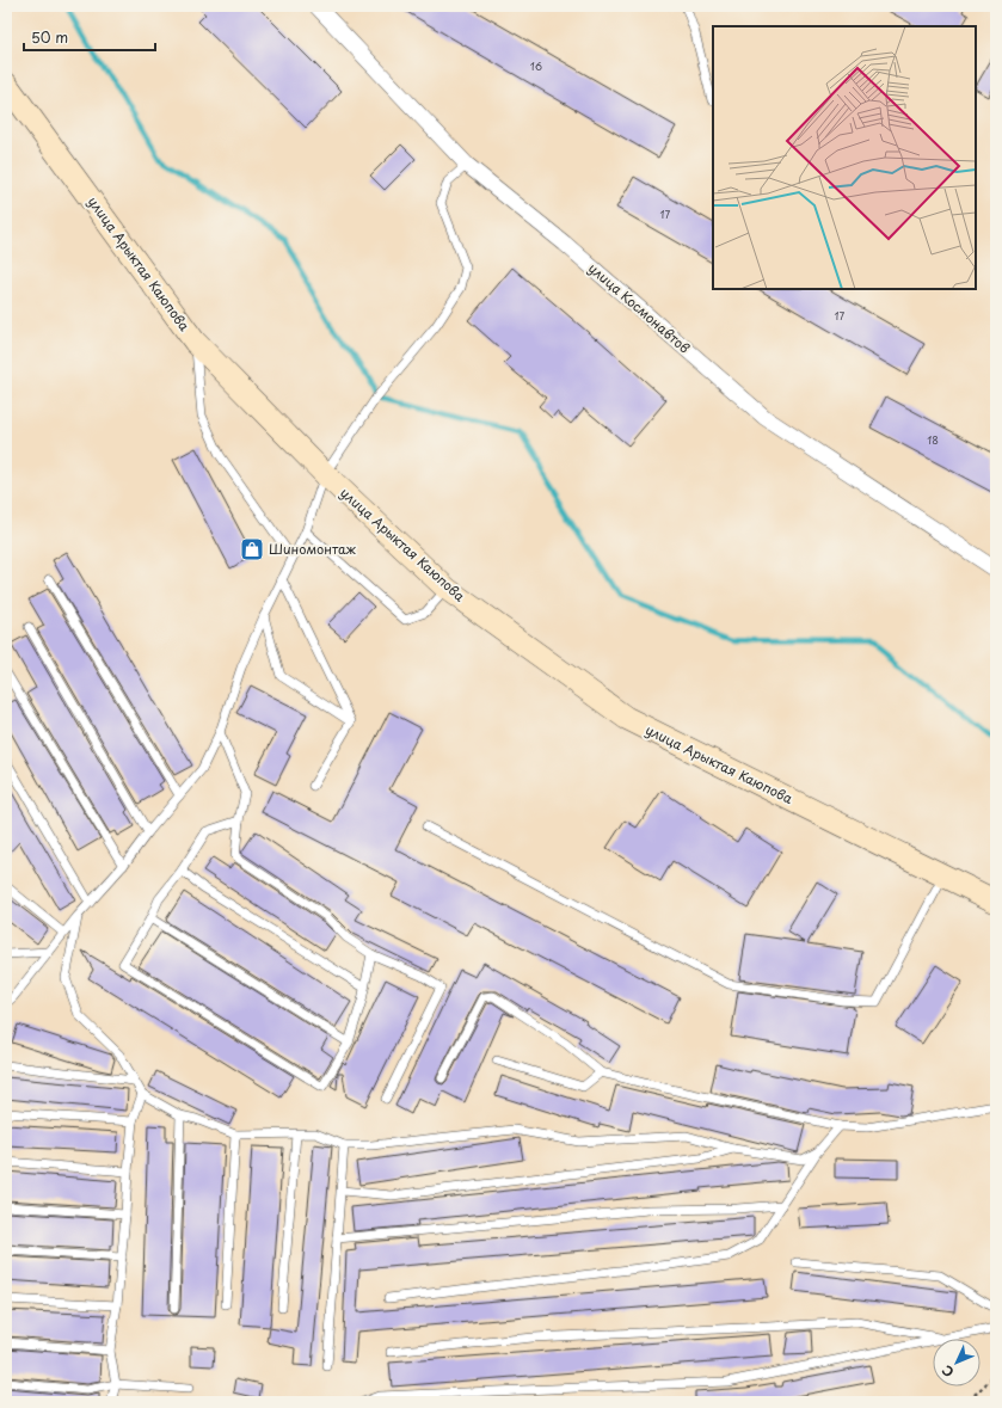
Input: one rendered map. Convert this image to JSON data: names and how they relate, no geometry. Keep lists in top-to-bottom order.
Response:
{
  "streets": {
    "street": ["улица Арыктая Каюпова", "улица Космонавтов"]
  },
  "places": {
    "shop": ["Шиномонтаж"]
  },
  "house_numbers": [
    "16",
    "17",
    "17",
    "18"
  ],
  "scale_bar": "50 m",
  "north": "bottom left"
}
